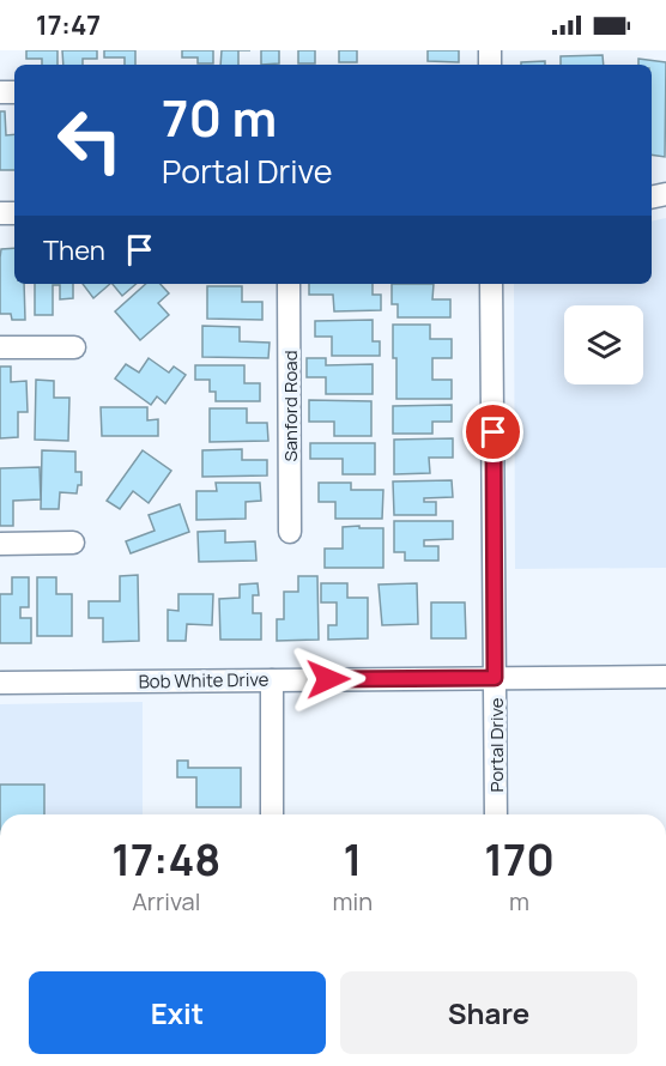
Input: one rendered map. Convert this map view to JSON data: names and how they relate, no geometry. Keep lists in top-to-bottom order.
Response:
{
  "streets": {
    "street": ["Sanford Road", "Bob White Drive", "Portal Drive"]
  },
  "crossings": [
    ["Bob White Drive", "Portal Drive"]
  ],
  "page": {
    "status": "17:47",
    "turn": ["70 m", "Portal Drive"],
    "then": "Then",
    "eta": [
      "17:48",
      "Arrival",
      "1",
      "min",
      "170",
      "m"
    ],
    "buttons": ["Exit", "Share"]
  }
}
